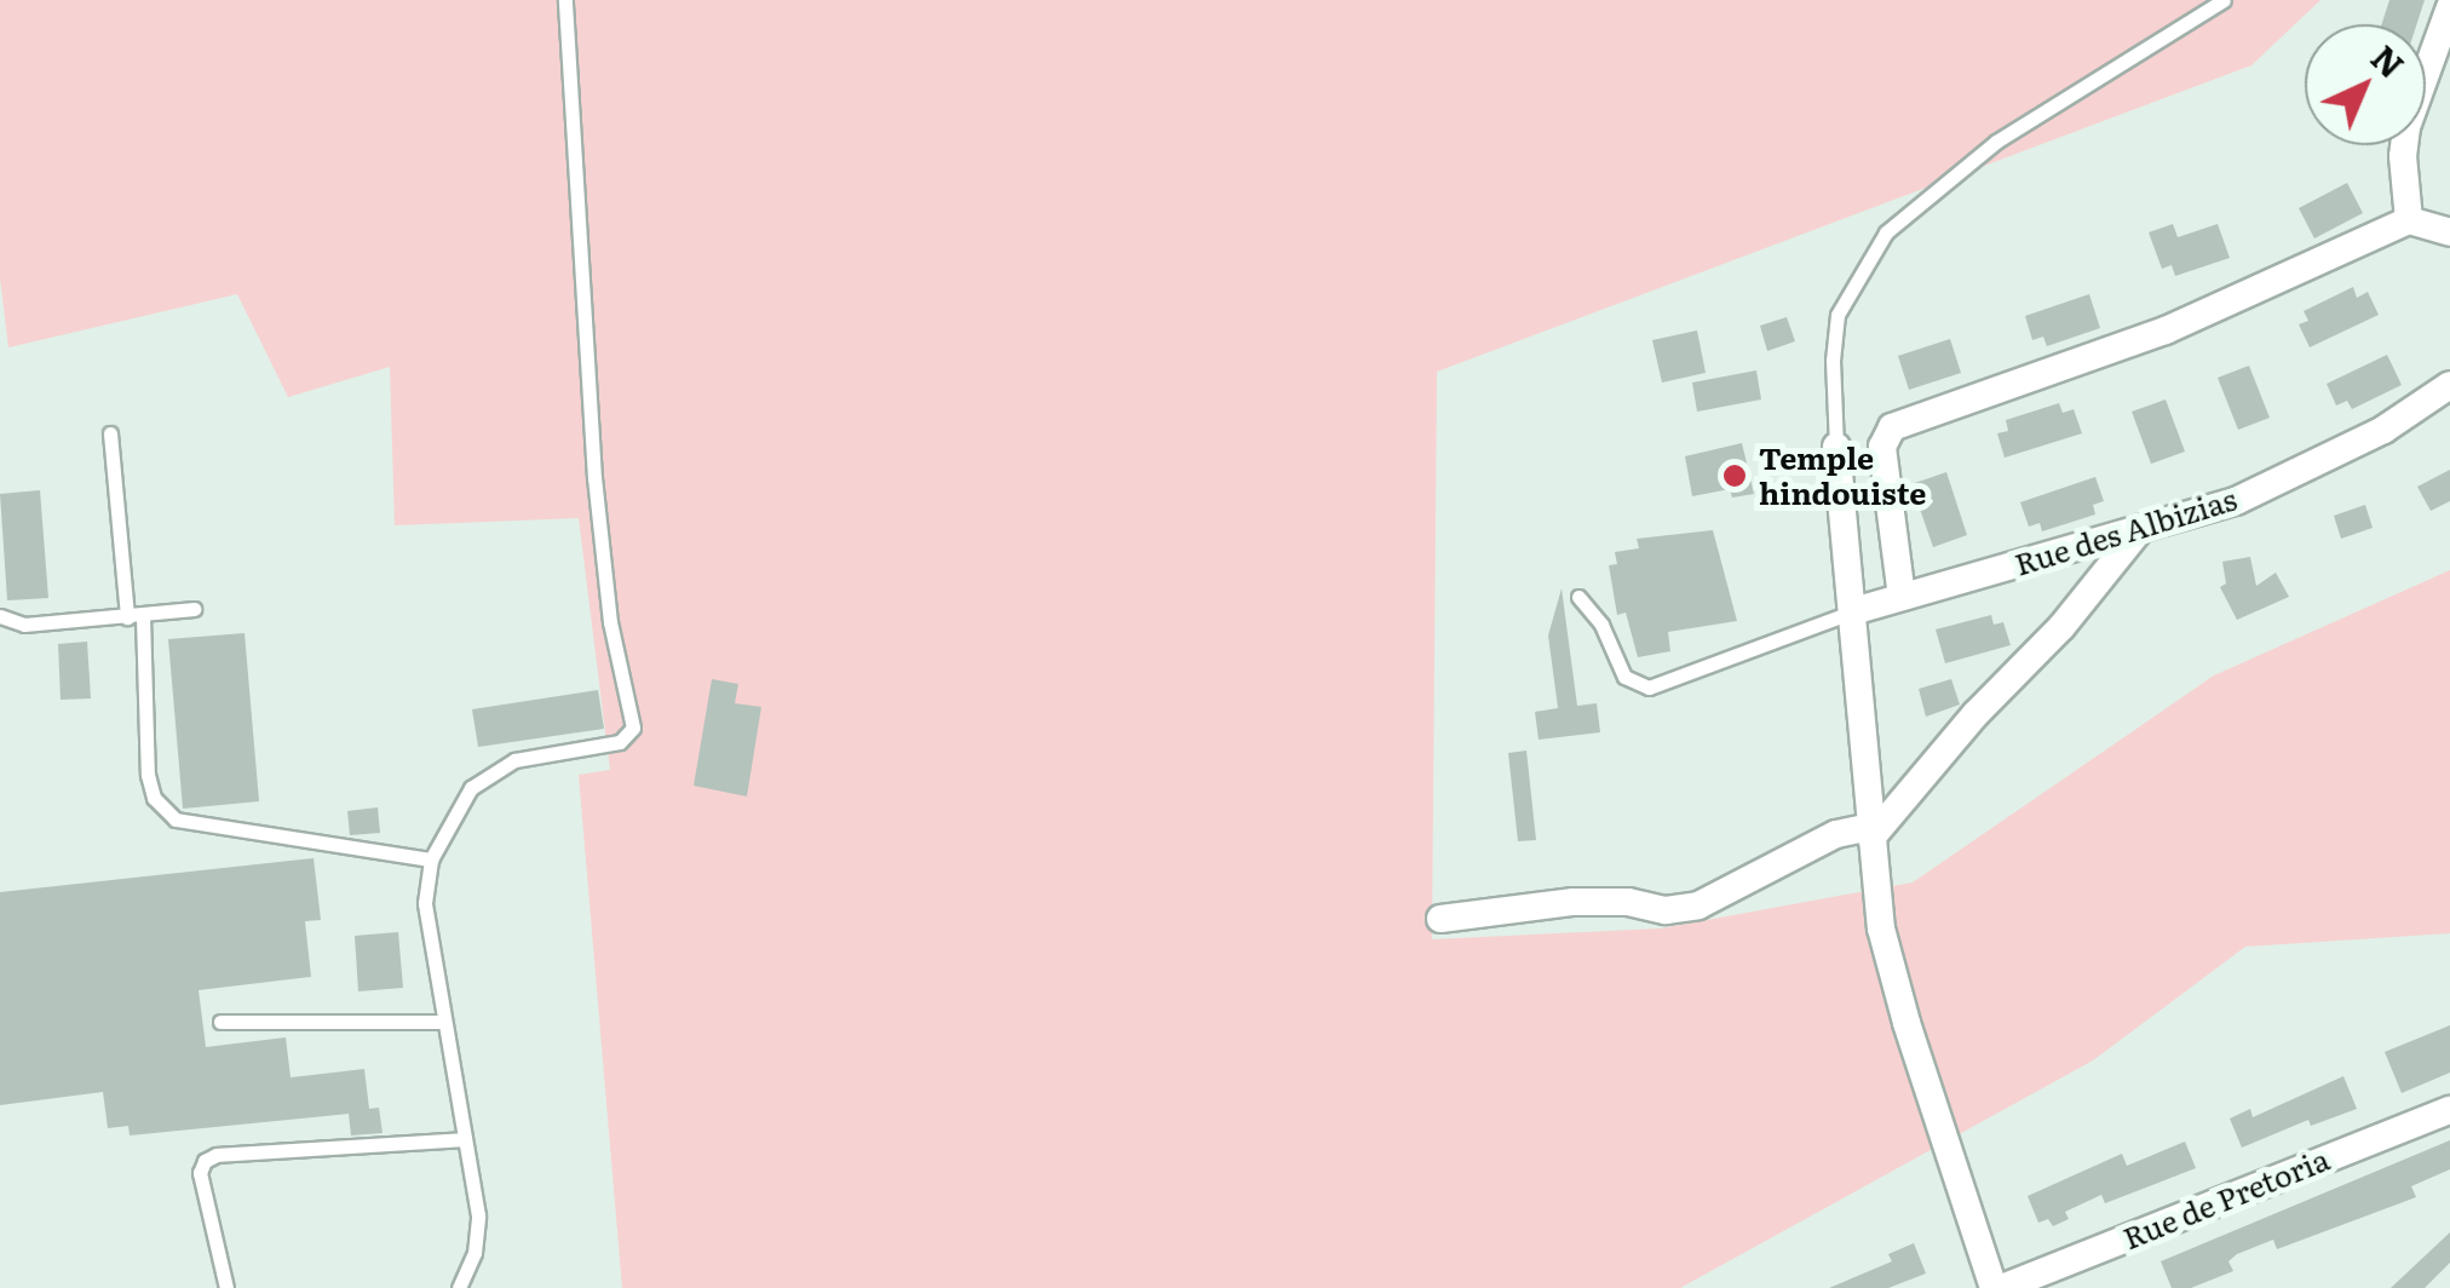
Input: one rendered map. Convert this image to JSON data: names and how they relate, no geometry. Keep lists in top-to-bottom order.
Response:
{
  "streets": {
    "street": ["Rue des Albizias", "Rue de Pretoria"]
  },
  "places": ["Temple hindouiste"],
  "north": "top right"
}
